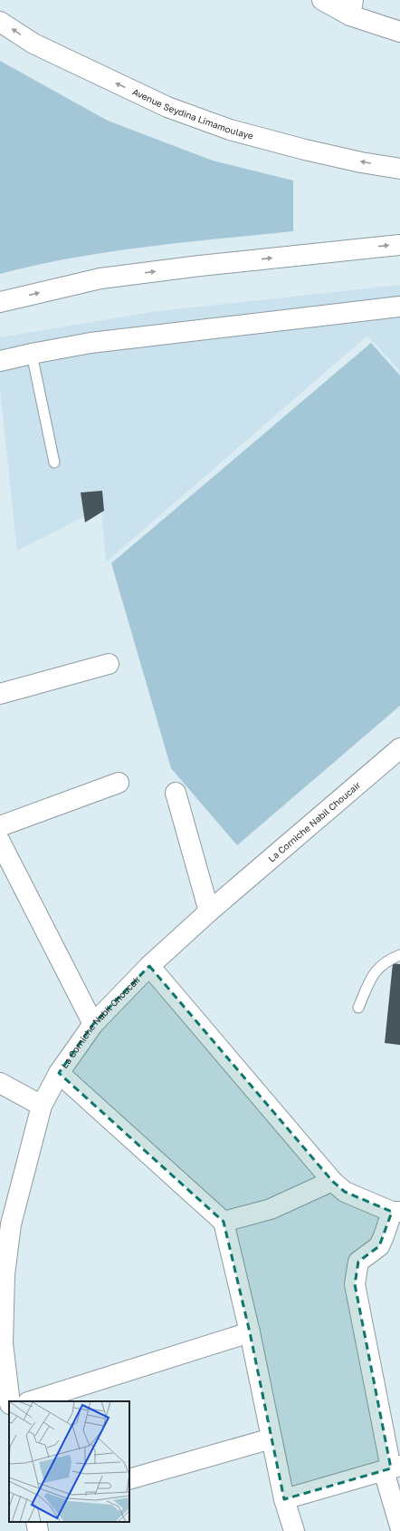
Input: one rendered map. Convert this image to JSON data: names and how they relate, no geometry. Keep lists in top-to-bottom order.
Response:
{
  "streets": {
    "main road": ["Avenue Seydina Limamoulaye", "La Corniche Nabil Choucair"]
  },
  "one_way": ["Avenue Seydina Limamoulaye"]
}
